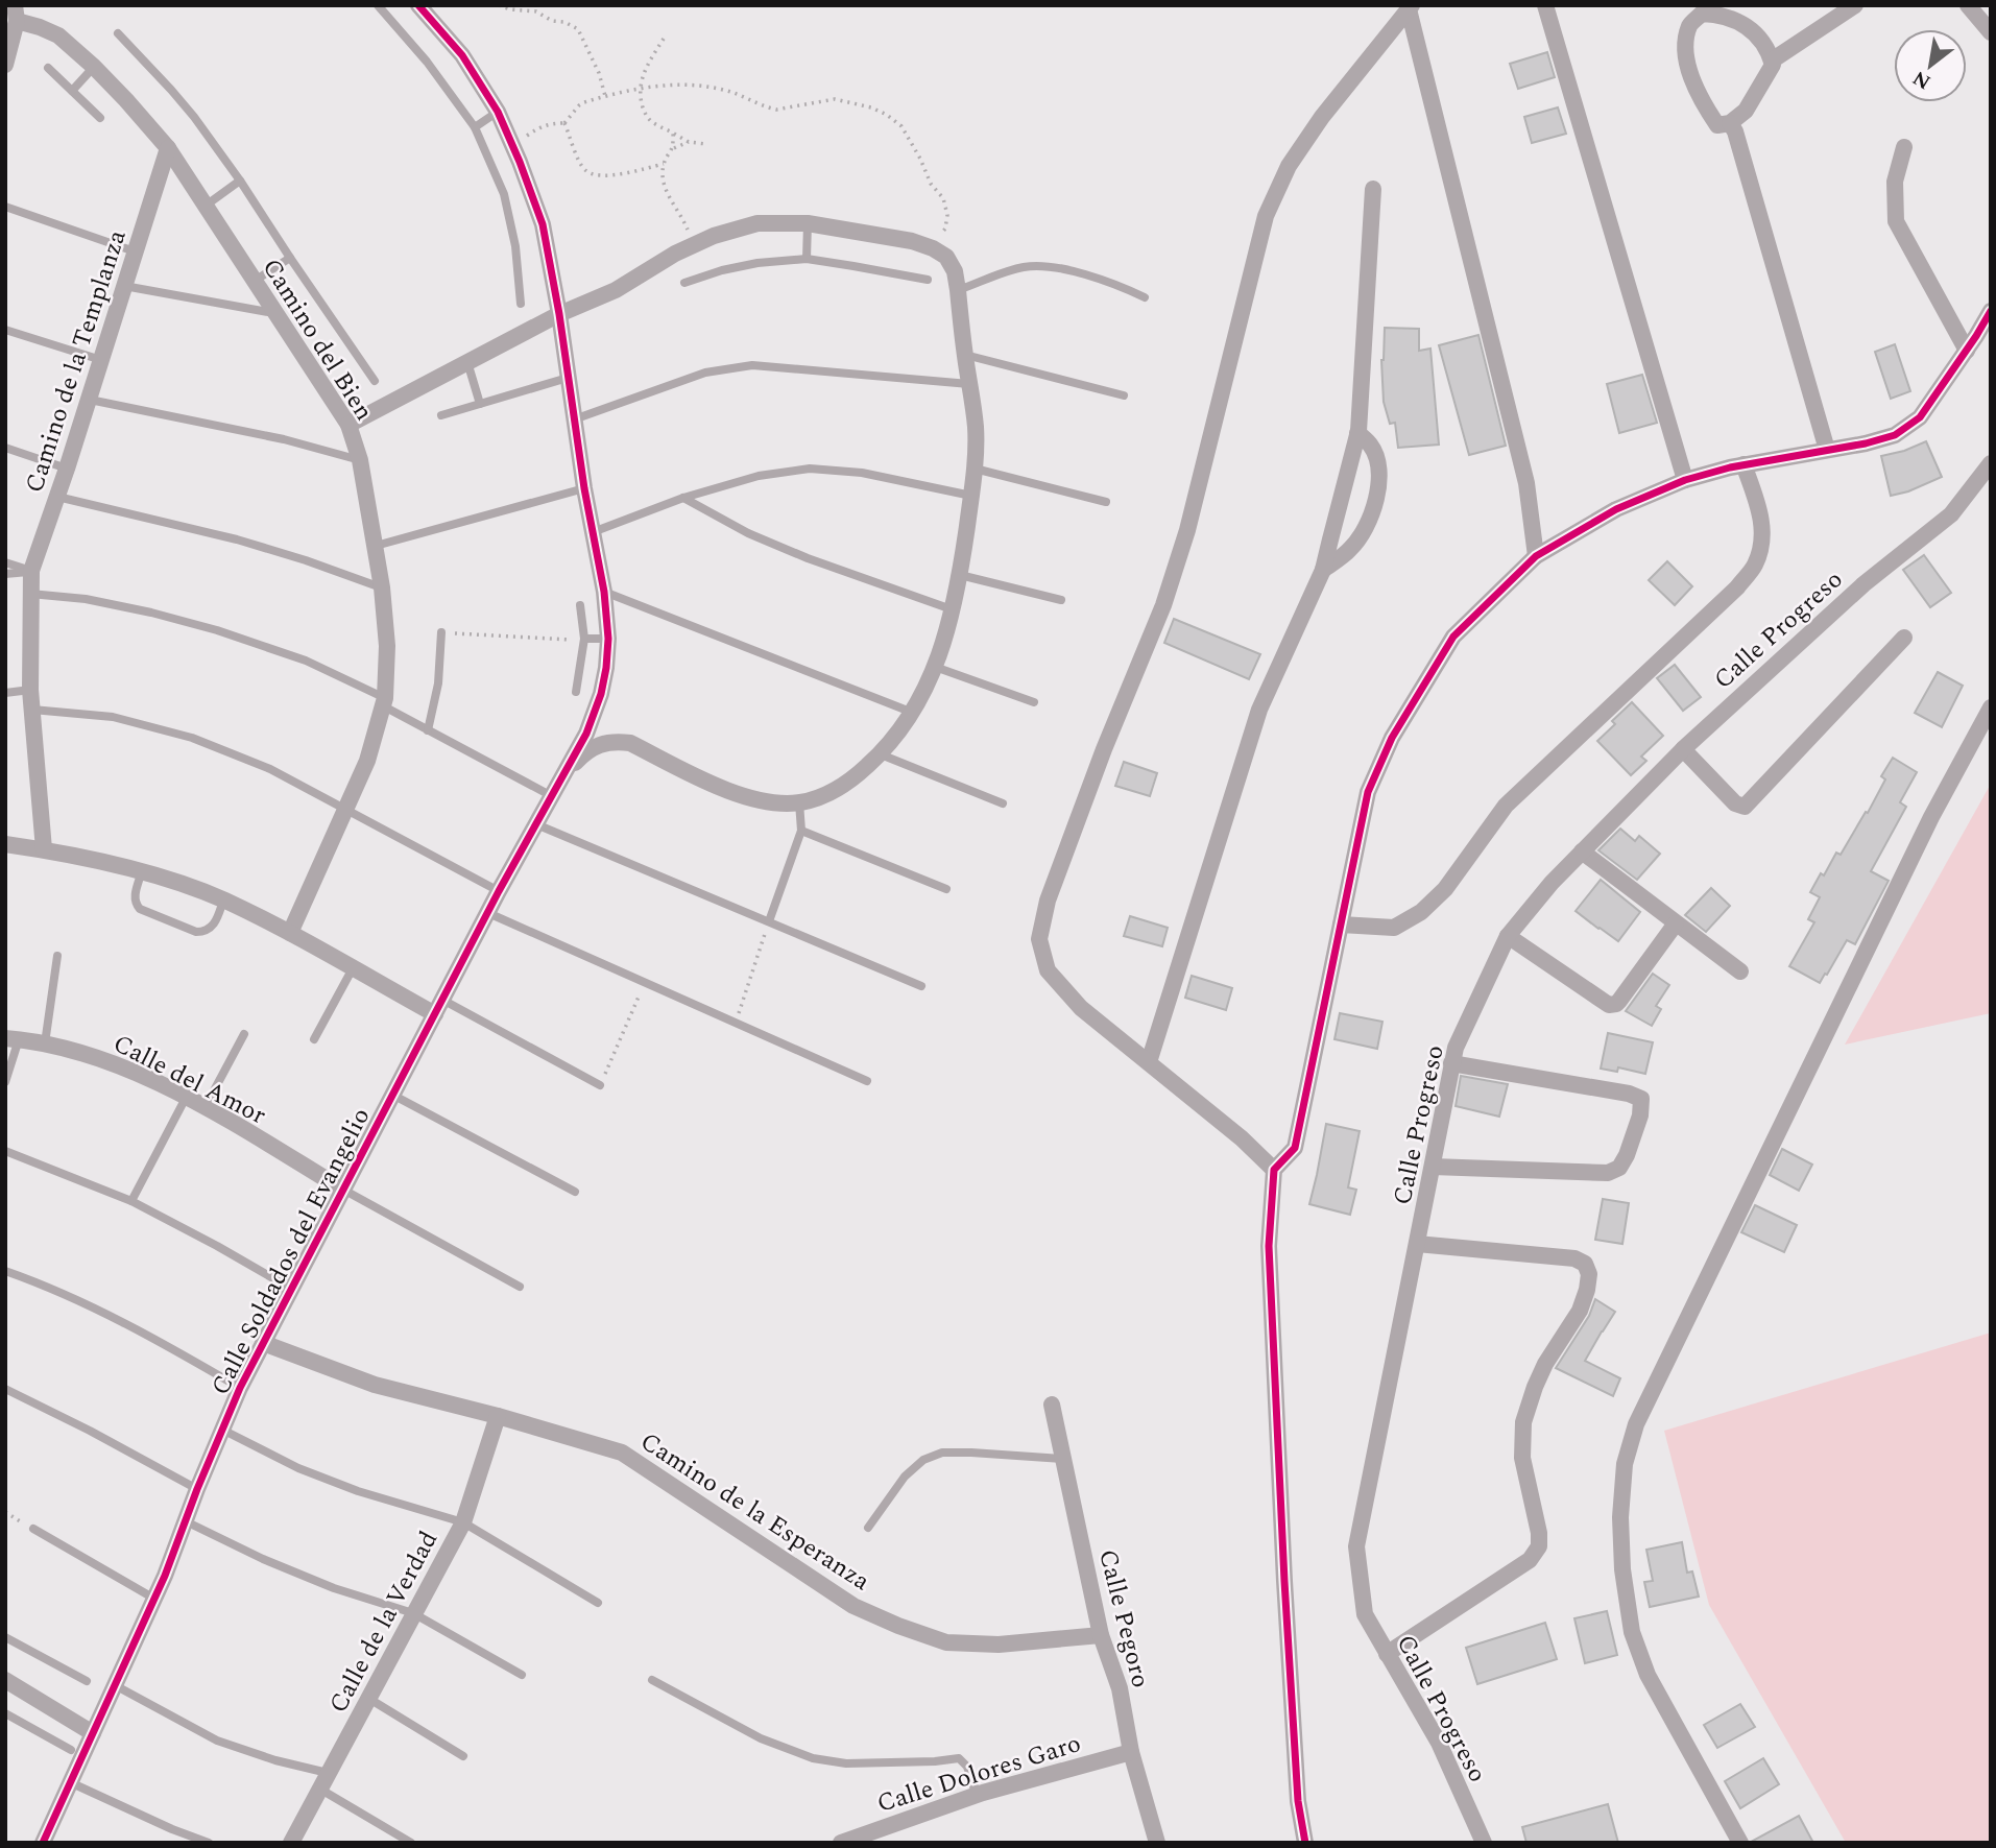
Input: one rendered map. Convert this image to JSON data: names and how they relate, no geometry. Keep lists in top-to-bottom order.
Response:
{
  "streets": {
    "street": [
      "Camino del Bien",
      "Camino de la Templanza",
      "Calle Progreso",
      "Calle del Amor",
      "Calle Soldados del Evangelio",
      "Camino de la Esperanza",
      "Calle Pegoro",
      "Calle de la Verdad",
      "Calle Dolores Garo"
    ]
  },
  "crossings": [
    ["Camino del Bien", "Camino de la Templanza"],
    ["Calle del Amor", "Calle Soldados del Evangelio"],
    ["Calle Soldados del Evangelio", "Camino de la Esperanza"],
    ["Camino de la Esperanza", "Calle Pegoro"],
    ["Camino de la Esperanza", "Calle de la Verdad"],
    ["Calle Pegoro", "Calle Dolores Garo"]
  ],
  "north": "bottom left"
}
